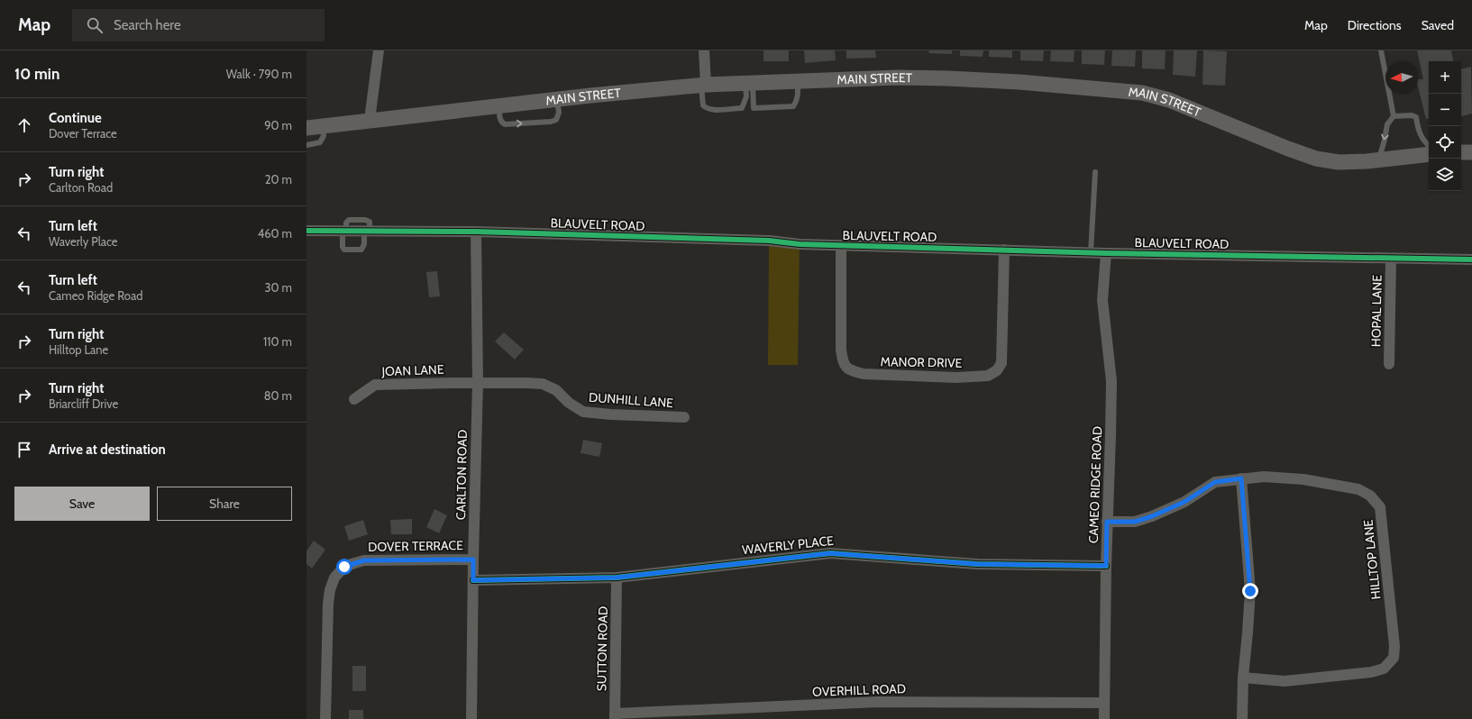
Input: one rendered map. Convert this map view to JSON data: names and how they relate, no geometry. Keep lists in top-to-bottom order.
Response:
{
  "streets": {
    "main road": ["MAIN STREET"],
    "street": [
      "BLAUVELT ROAD",
      "HOPAL LANE",
      "MANOR DRIVE",
      "JOAN LANE",
      "DUNHILL LANE",
      "CARLTON ROAD",
      "CAMEO RIDGE ROAD",
      "WAVERLY PLACE",
      "DOVER TERRACE",
      "HILLTOP LANE",
      "SUTTON ROAD",
      "OVERHILL ROAD"
    ]
  },
  "crossings": [
    ["BLAUVELT ROAD", "HOPAL LANE"],
    ["BLAUVELT ROAD", "MANOR DRIVE"],
    ["BLAUVELT ROAD", "CARLTON ROAD"],
    ["BLAUVELT ROAD", "CAMEO RIDGE ROAD"],
    ["JOAN LANE", "DUNHILL LANE"],
    ["JOAN LANE", "CARLTON ROAD"],
    ["DUNHILL LANE", "CARLTON ROAD"],
    ["CARLTON ROAD", "WAVERLY PLACE"],
    ["CARLTON ROAD", "DOVER TERRACE"],
    ["CAMEO RIDGE ROAD", "WAVERLY PLACE"],
    ["CAMEO RIDGE ROAD", "HILLTOP LANE"],
    ["CAMEO RIDGE ROAD", "OVERHILL ROAD"],
    ["WAVERLY PLACE", "SUTTON ROAD"],
    ["SUTTON ROAD", "OVERHILL ROAD"]
  ],
  "north": "left",
  "page": {
    "header": "Map",
    "search": "Search here",
    "nav": ["Map", "Directions", "Saved"],
    "heading": ["10 min", "Walk · 790 m"],
    "map_buttons": ["+", "−"],
    "list": [
      ["Continue", "Dover Terrace", "90 m"],
      ["Turn right", "Carlton Road", "20 m"],
      ["Turn left", "Waverly Place", "460 m"],
      ["Turn left", "Cameo Ridge Road", "30 m"],
      ["Turn right", "Hilltop Lane", "110 m"],
      ["Turn right", "Briarcliff Drive", "80 m"],
      "Arrive at destination"
    ],
    "buttons": ["Save", "Share"]
  }
}
